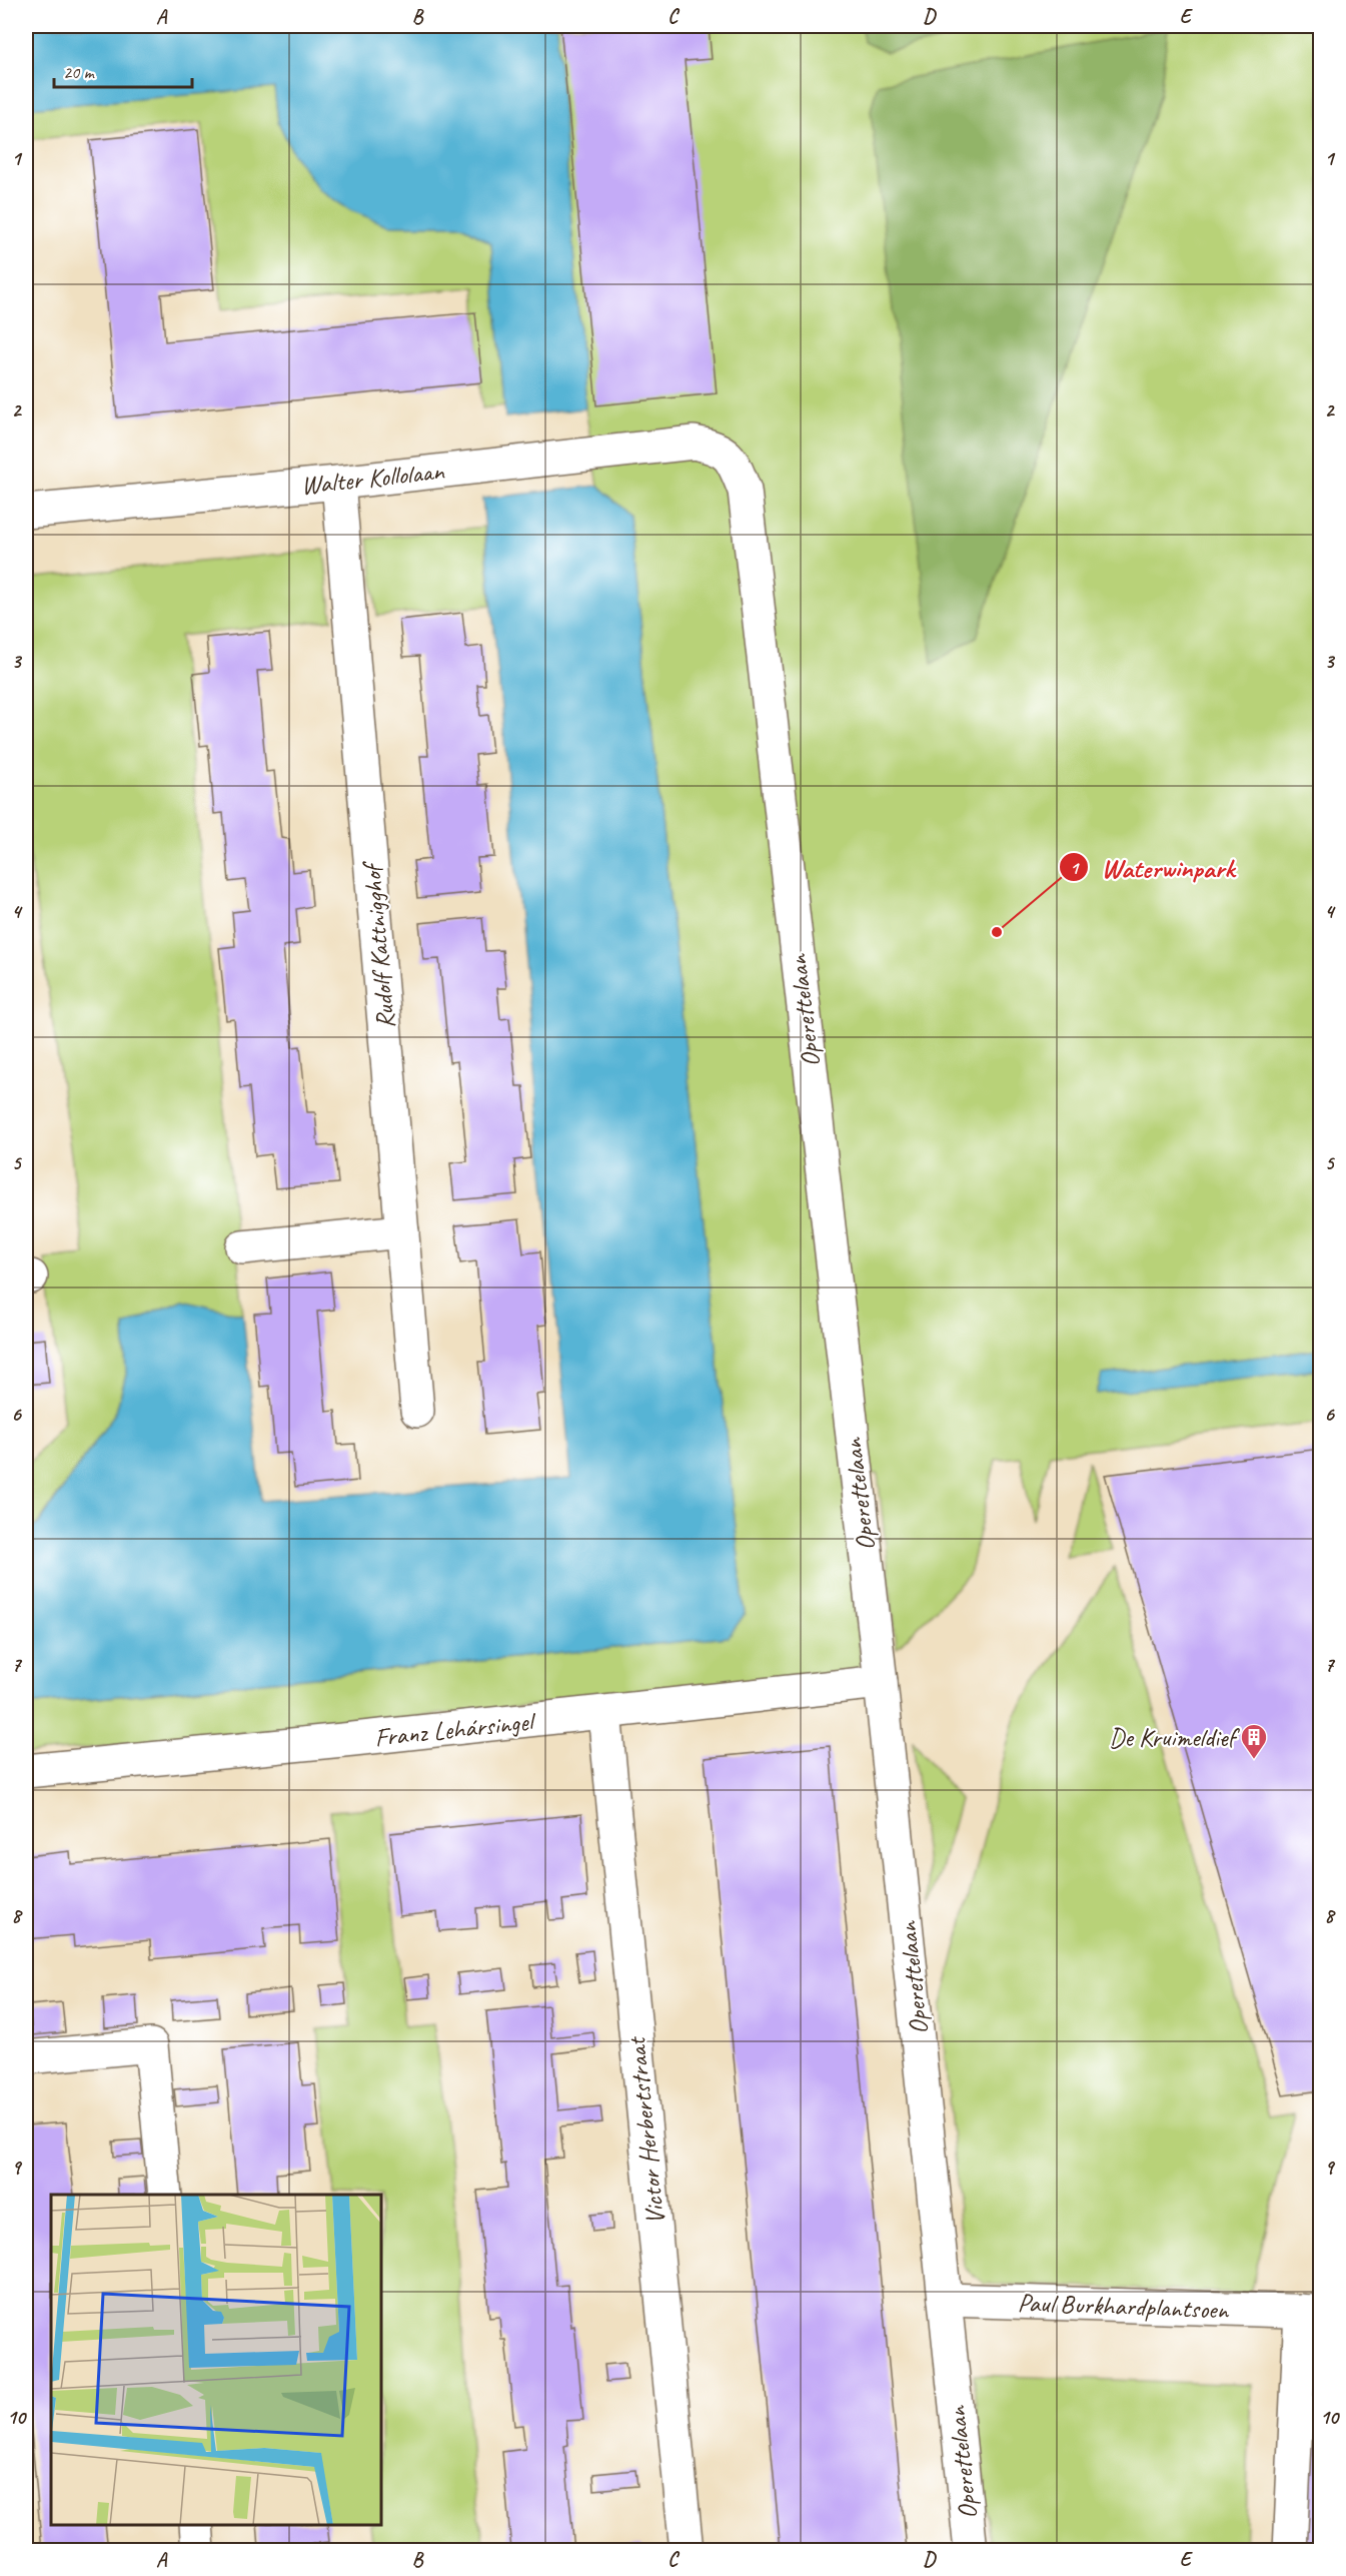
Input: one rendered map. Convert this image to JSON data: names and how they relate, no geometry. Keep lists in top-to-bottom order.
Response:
{
  "streets": {
    "street": [
      "Walter Kollolaan",
      "Rudolf Kattnigghof",
      "Operettelaan",
      "Franz Lehársingel",
      "Victor Herbertstraat",
      "Paul Burkhardplantsoen"
    ]
  },
  "crossings": [
    ["Walter Kollolaan", "Rudolf Kattnigghof"],
    ["Walter Kollolaan", "Operettelaan"],
    ["Operettelaan", "Franz Lehársingel"],
    ["Operettelaan", "Paul Burkhardplantsoen"],
    ["Franz Lehársingel", "Victor Herbertstraat"]
  ],
  "places": {
    "other": ["Waterwinpark"],
    "building": ["De Kruimeldief"]
  },
  "scale_bar": "20 m",
  "grid": {
    "columns": [
      "A",
      "B",
      "C",
      "D",
      "E"
    ],
    "rows": [
      "1",
      "2",
      "3",
      "4",
      "5",
      "6",
      "7",
      "8",
      "9",
      "10"
    ]
  }
}
